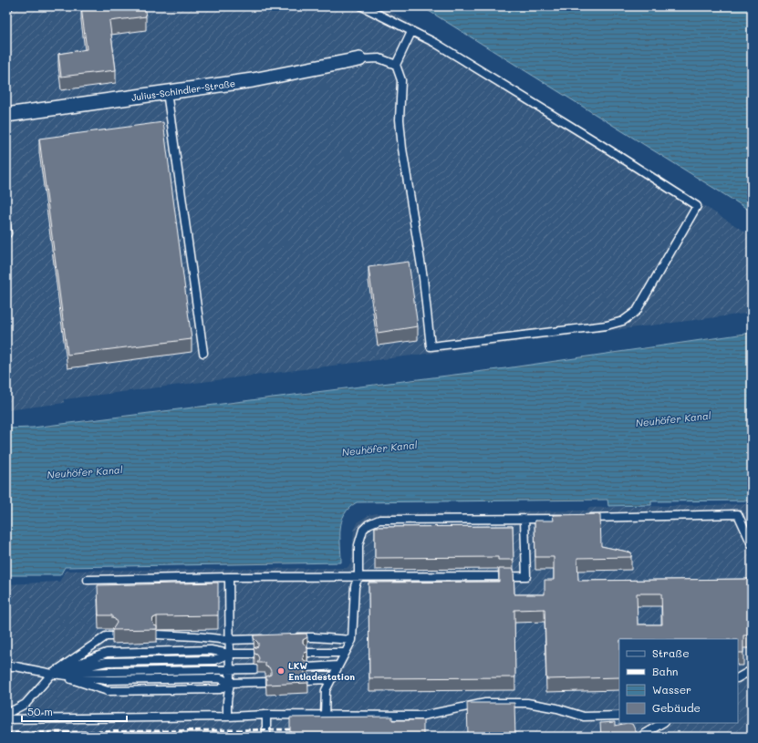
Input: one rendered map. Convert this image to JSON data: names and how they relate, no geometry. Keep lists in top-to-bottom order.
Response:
{
  "streets": {
    "street": ["Julius-Schindler-Straße"]
  },
  "water": ["Neuhöfer Kanal"],
  "places": ["LKW Entladestation"],
  "legend": [
    "Straße",
    "Bahn",
    "Wasser",
    "Gebäude"
  ],
  "scale_bar": "50 m"
}
